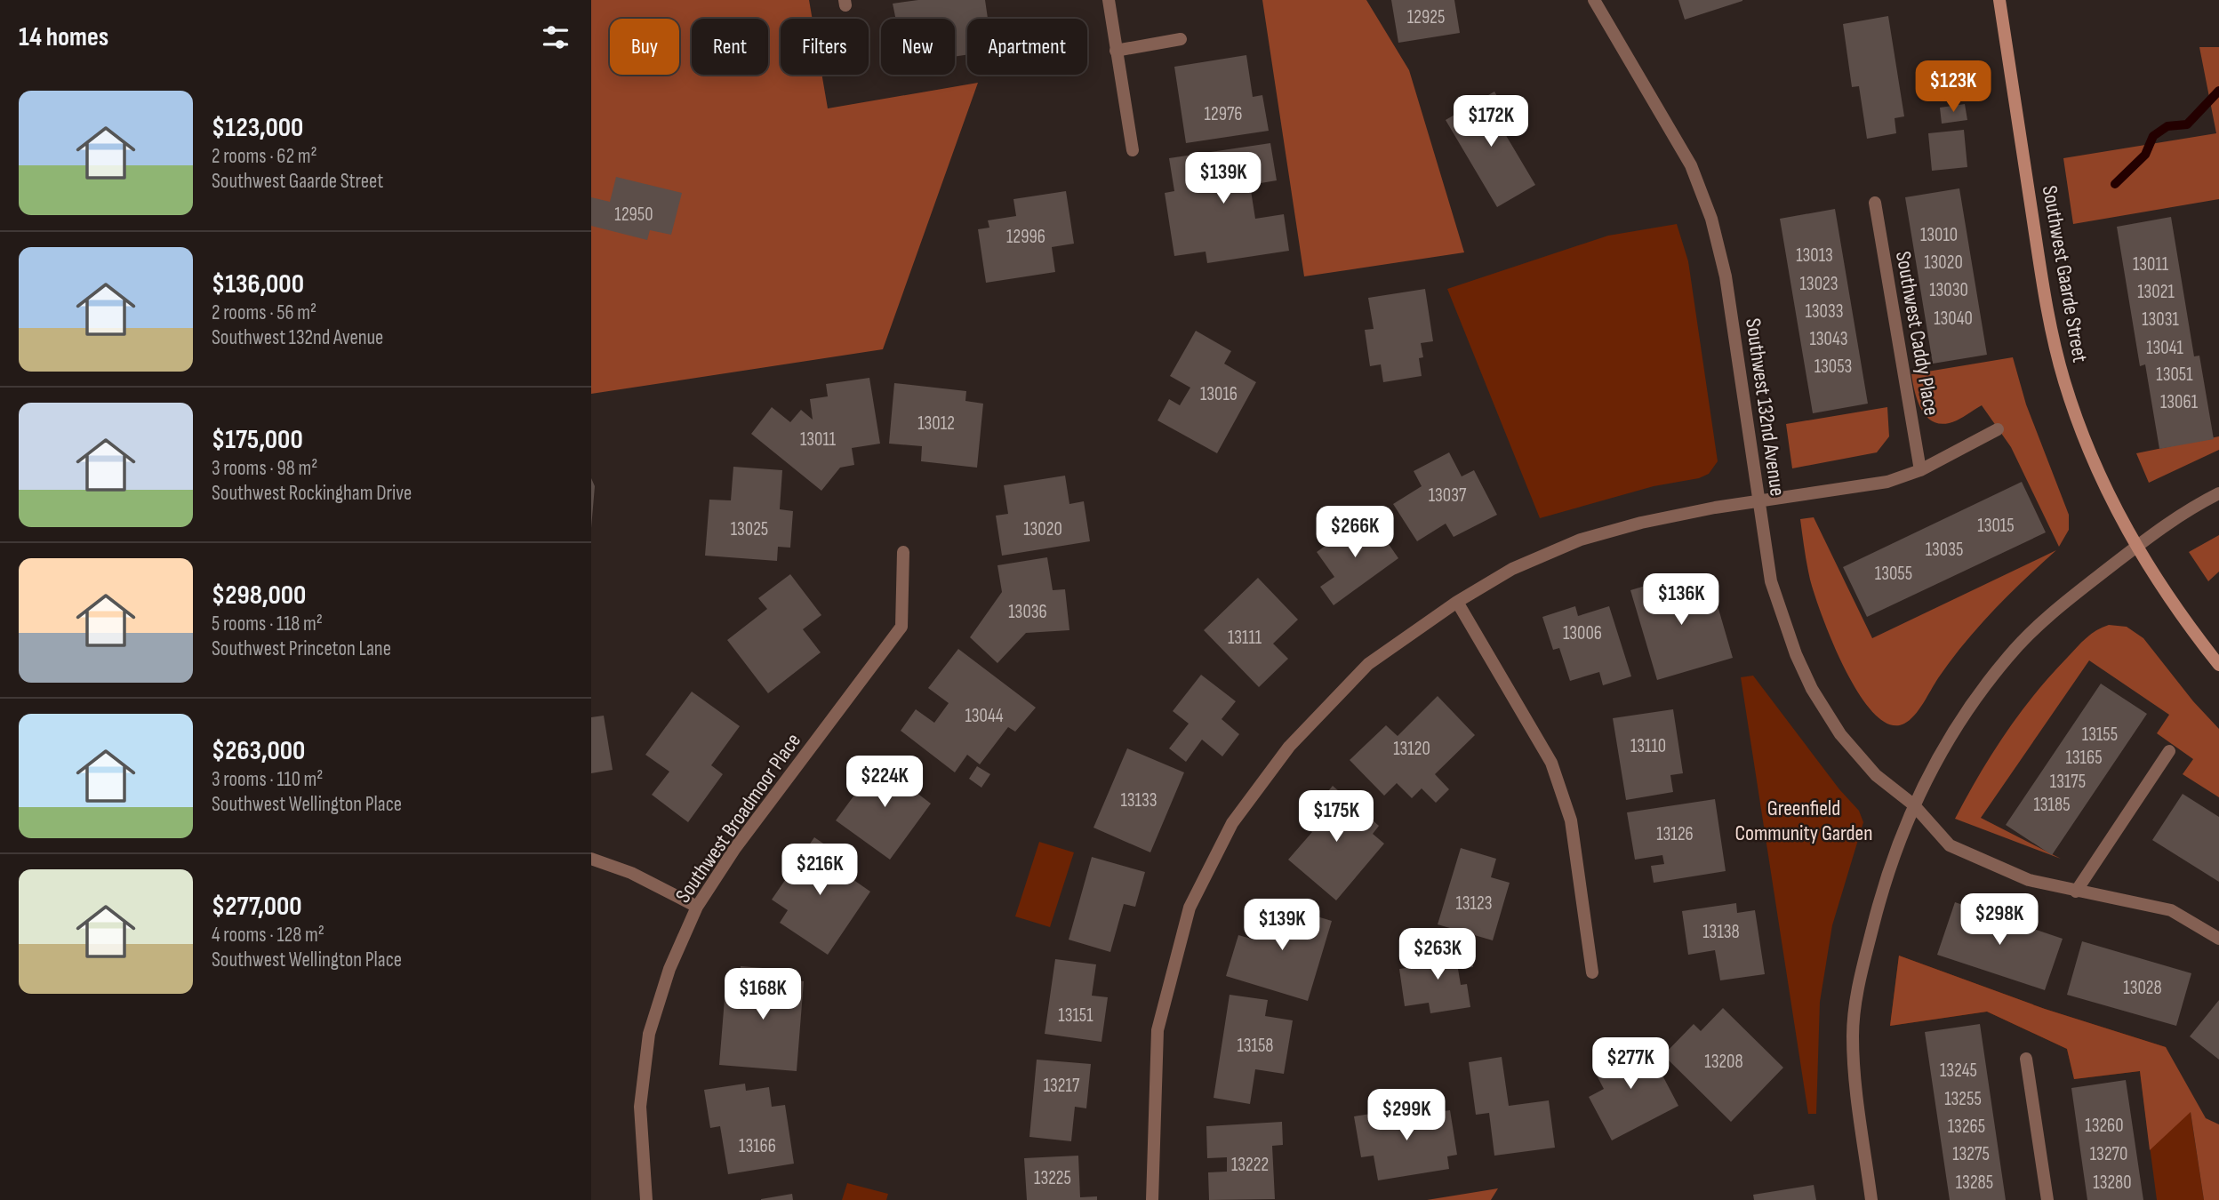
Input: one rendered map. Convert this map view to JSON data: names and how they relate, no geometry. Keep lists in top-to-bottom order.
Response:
{
  "streets": {
    "main road": ["Southwest Gaarde Street"],
    "street": ["Southwest Caddy Place", "Southwest 132nd Avenue", "Southwest Broadmoor Place"]
  },
  "parks": ["Greenfield Community Garden"],
  "house_numbers": [
    "12925",
    "12976",
    "12950",
    "13010",
    "12996",
    "13013",
    "13020",
    "13011",
    "13023",
    "13030",
    "13021",
    "13033",
    "13040",
    "13031",
    "13043",
    "13041",
    "13053",
    "13051",
    "13016",
    "13061",
    "13012",
    "13011",
    "13037",
    "13015",
    "13025",
    "13020",
    "13035",
    "13055",
    "13036",
    "13006",
    "13111",
    "13044",
    "13155",
    "13110",
    "13120",
    "13165",
    "13175",
    "13133",
    "13185",
    "13126",
    "13123",
    "13138",
    "13028",
    "13151",
    "13158",
    "13208",
    "13245",
    "13217",
    "13255",
    "13260",
    "13265",
    "13166",
    "13275",
    "13270",
    "13222",
    "13225",
    "13285",
    "13280"
  ],
  "page": {
    "heading": "14 homes",
    "chip": [
      "Buy",
      "Rent",
      "Filters",
      "New",
      "Apartment"
    ],
    "price": [
      "$123K",
      "$172K",
      "$139K",
      "$266K",
      "$136K",
      "$224K",
      "$175K",
      "$216K",
      "$298K",
      "$139K",
      "$263K",
      "$168K",
      "$277K",
      "$299K"
    ],
    "list": [
      {
        "name": "$123,000",
        "note": "2 rooms · 62 m² · Southwest Gaarde Street"
      },
      {
        "name": "$136,000",
        "note": "2 rooms · 56 m² · Southwest 132nd Avenue"
      },
      {
        "name": "$175,000",
        "note": "3 rooms · 98 m² · Southwest Rockingham Drive"
      },
      {
        "name": "$298,000",
        "note": "5 rooms · 118 m² · Southwest Princeton Lane"
      },
      {
        "name": "$263,000",
        "note": "3 rooms · 110 m² · Southwest Wellington Place"
      },
      {
        "name": "$277,000",
        "note": "4 rooms · 128 m² · Southwest Wellington Place"
      }
    ]
  }
}
